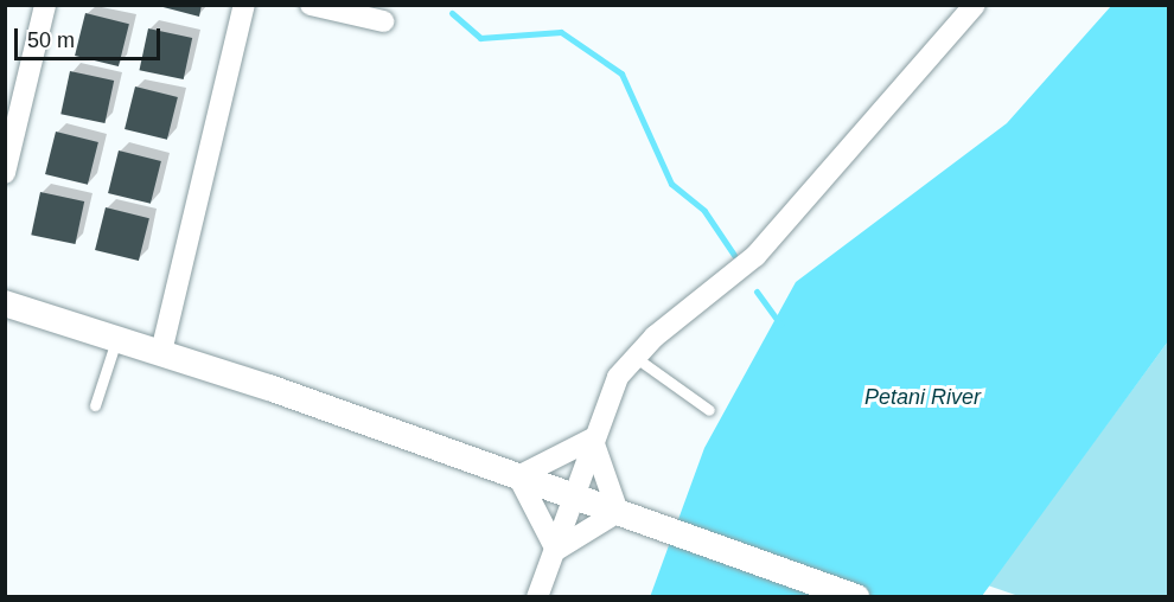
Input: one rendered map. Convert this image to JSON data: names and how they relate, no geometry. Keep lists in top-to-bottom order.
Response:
{
  "water": ["Petani River"],
  "scale_bar": "50 m"
}
